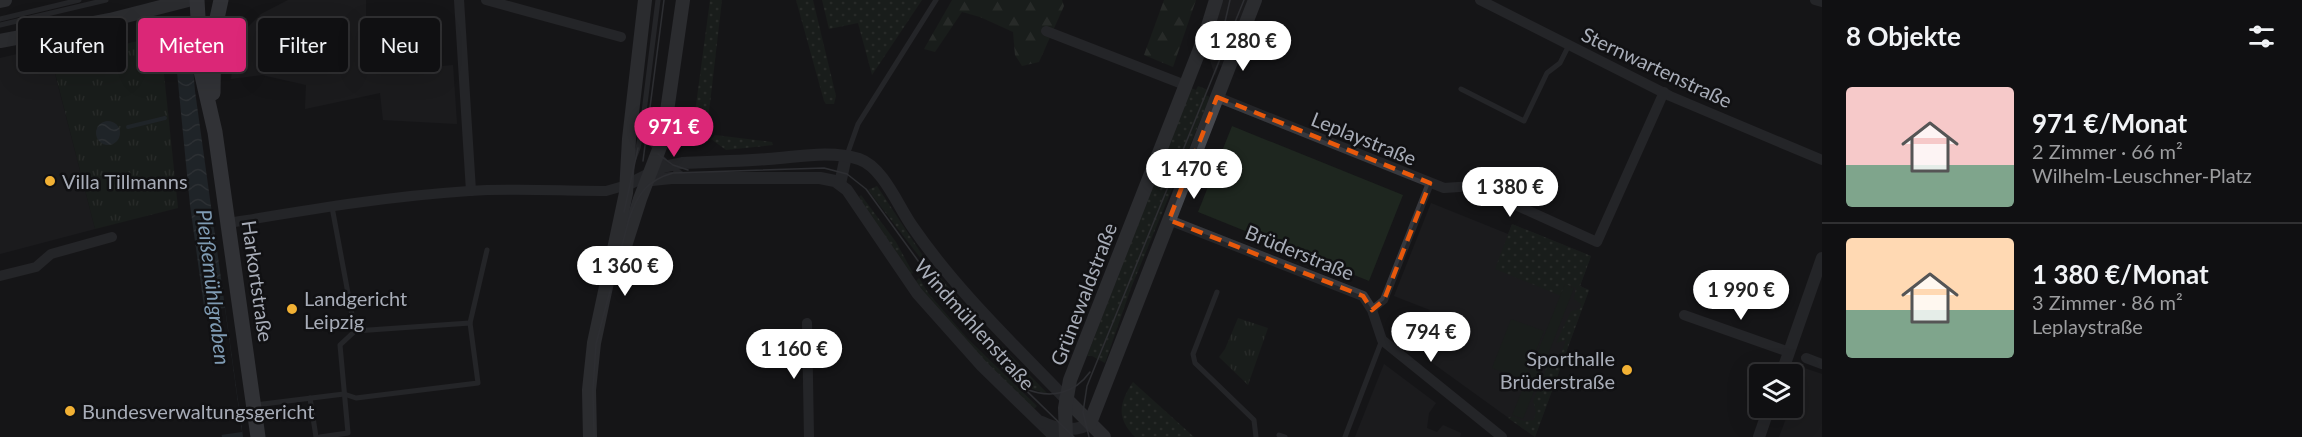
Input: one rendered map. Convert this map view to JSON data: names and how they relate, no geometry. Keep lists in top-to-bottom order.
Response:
{
  "streets": {
    "main road": ["Harkortstraße", "Grünewaldstraße", "Windmühlenstraße"],
    "street": ["Sternwartenstraße", "Leplaystraße", "Brüderstraße"]
  },
  "crossings": [
    ["Sternwartenstraße", "Leplaystraße"],
    ["Grünewaldstraße", "Windmühlenstraße"]
  ],
  "water": ["Pleißemühlgraben"],
  "places": [
    "Villa Tillmanns",
    "Landgericht Leipzig",
    "Sporthalle Brüderstraße",
    "Bundesverwaltungsgericht"
  ],
  "page": {
    "heading": "8 Objekte",
    "chip": [
      "Kaufen",
      "Mieten",
      "Filter",
      "Neu"
    ],
    "price": [
      "1 280 €",
      "971 €",
      "1 470 €",
      "1 380 €",
      "1 360 €",
      "1 990 €",
      "794 €",
      "1 160 €"
    ],
    "list": [
      {
        "name": "971 €/Monat",
        "note": "2 Zimmer · 66 m² · Wilhelm-Leuschner-Platz"
      },
      {
        "name": "1 380 €/Monat",
        "note": "3 Zimmer · 86 m² · Leplaystraße"
      }
    ]
  }
}
